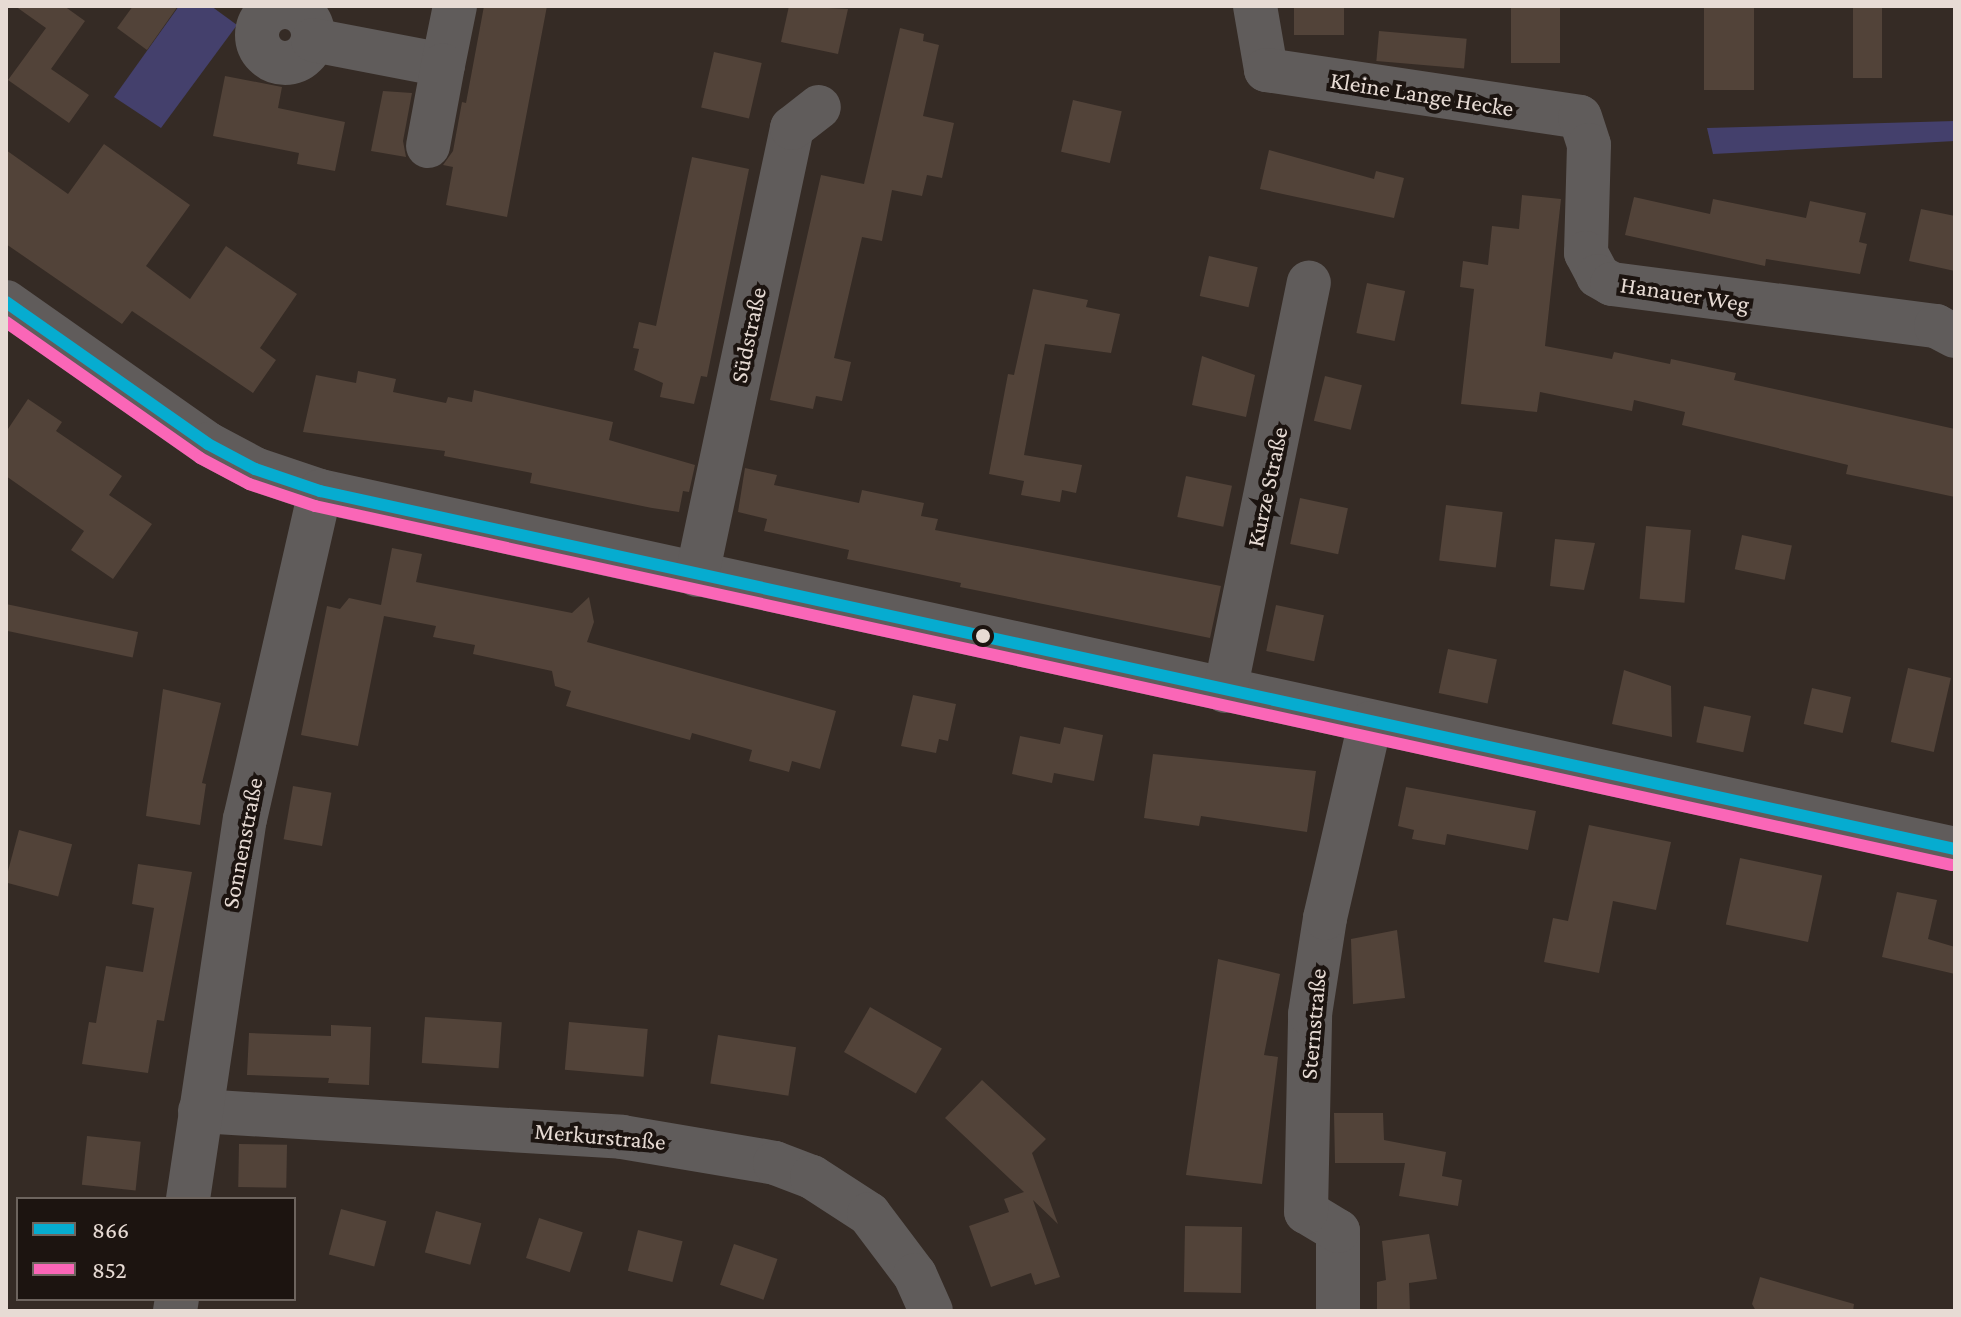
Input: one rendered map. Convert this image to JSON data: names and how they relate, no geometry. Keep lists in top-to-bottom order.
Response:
{
  "streets": {
    "street": [
      "Kleine Lange Hecke",
      "Hanauer Weg",
      "Südstraße",
      "Kurze Straße",
      "Sonnenstraße",
      "Sternstraße",
      "Merkurstraße"
    ]
  },
  "crossings": [
    ["Kleine Lange Hecke", "Hanauer Weg"],
    ["Sonnenstraße", "Merkurstraße"]
  ],
  "lines": ["transit line 866", "transit line 852"],
  "legend": ["866", "852"]
}
